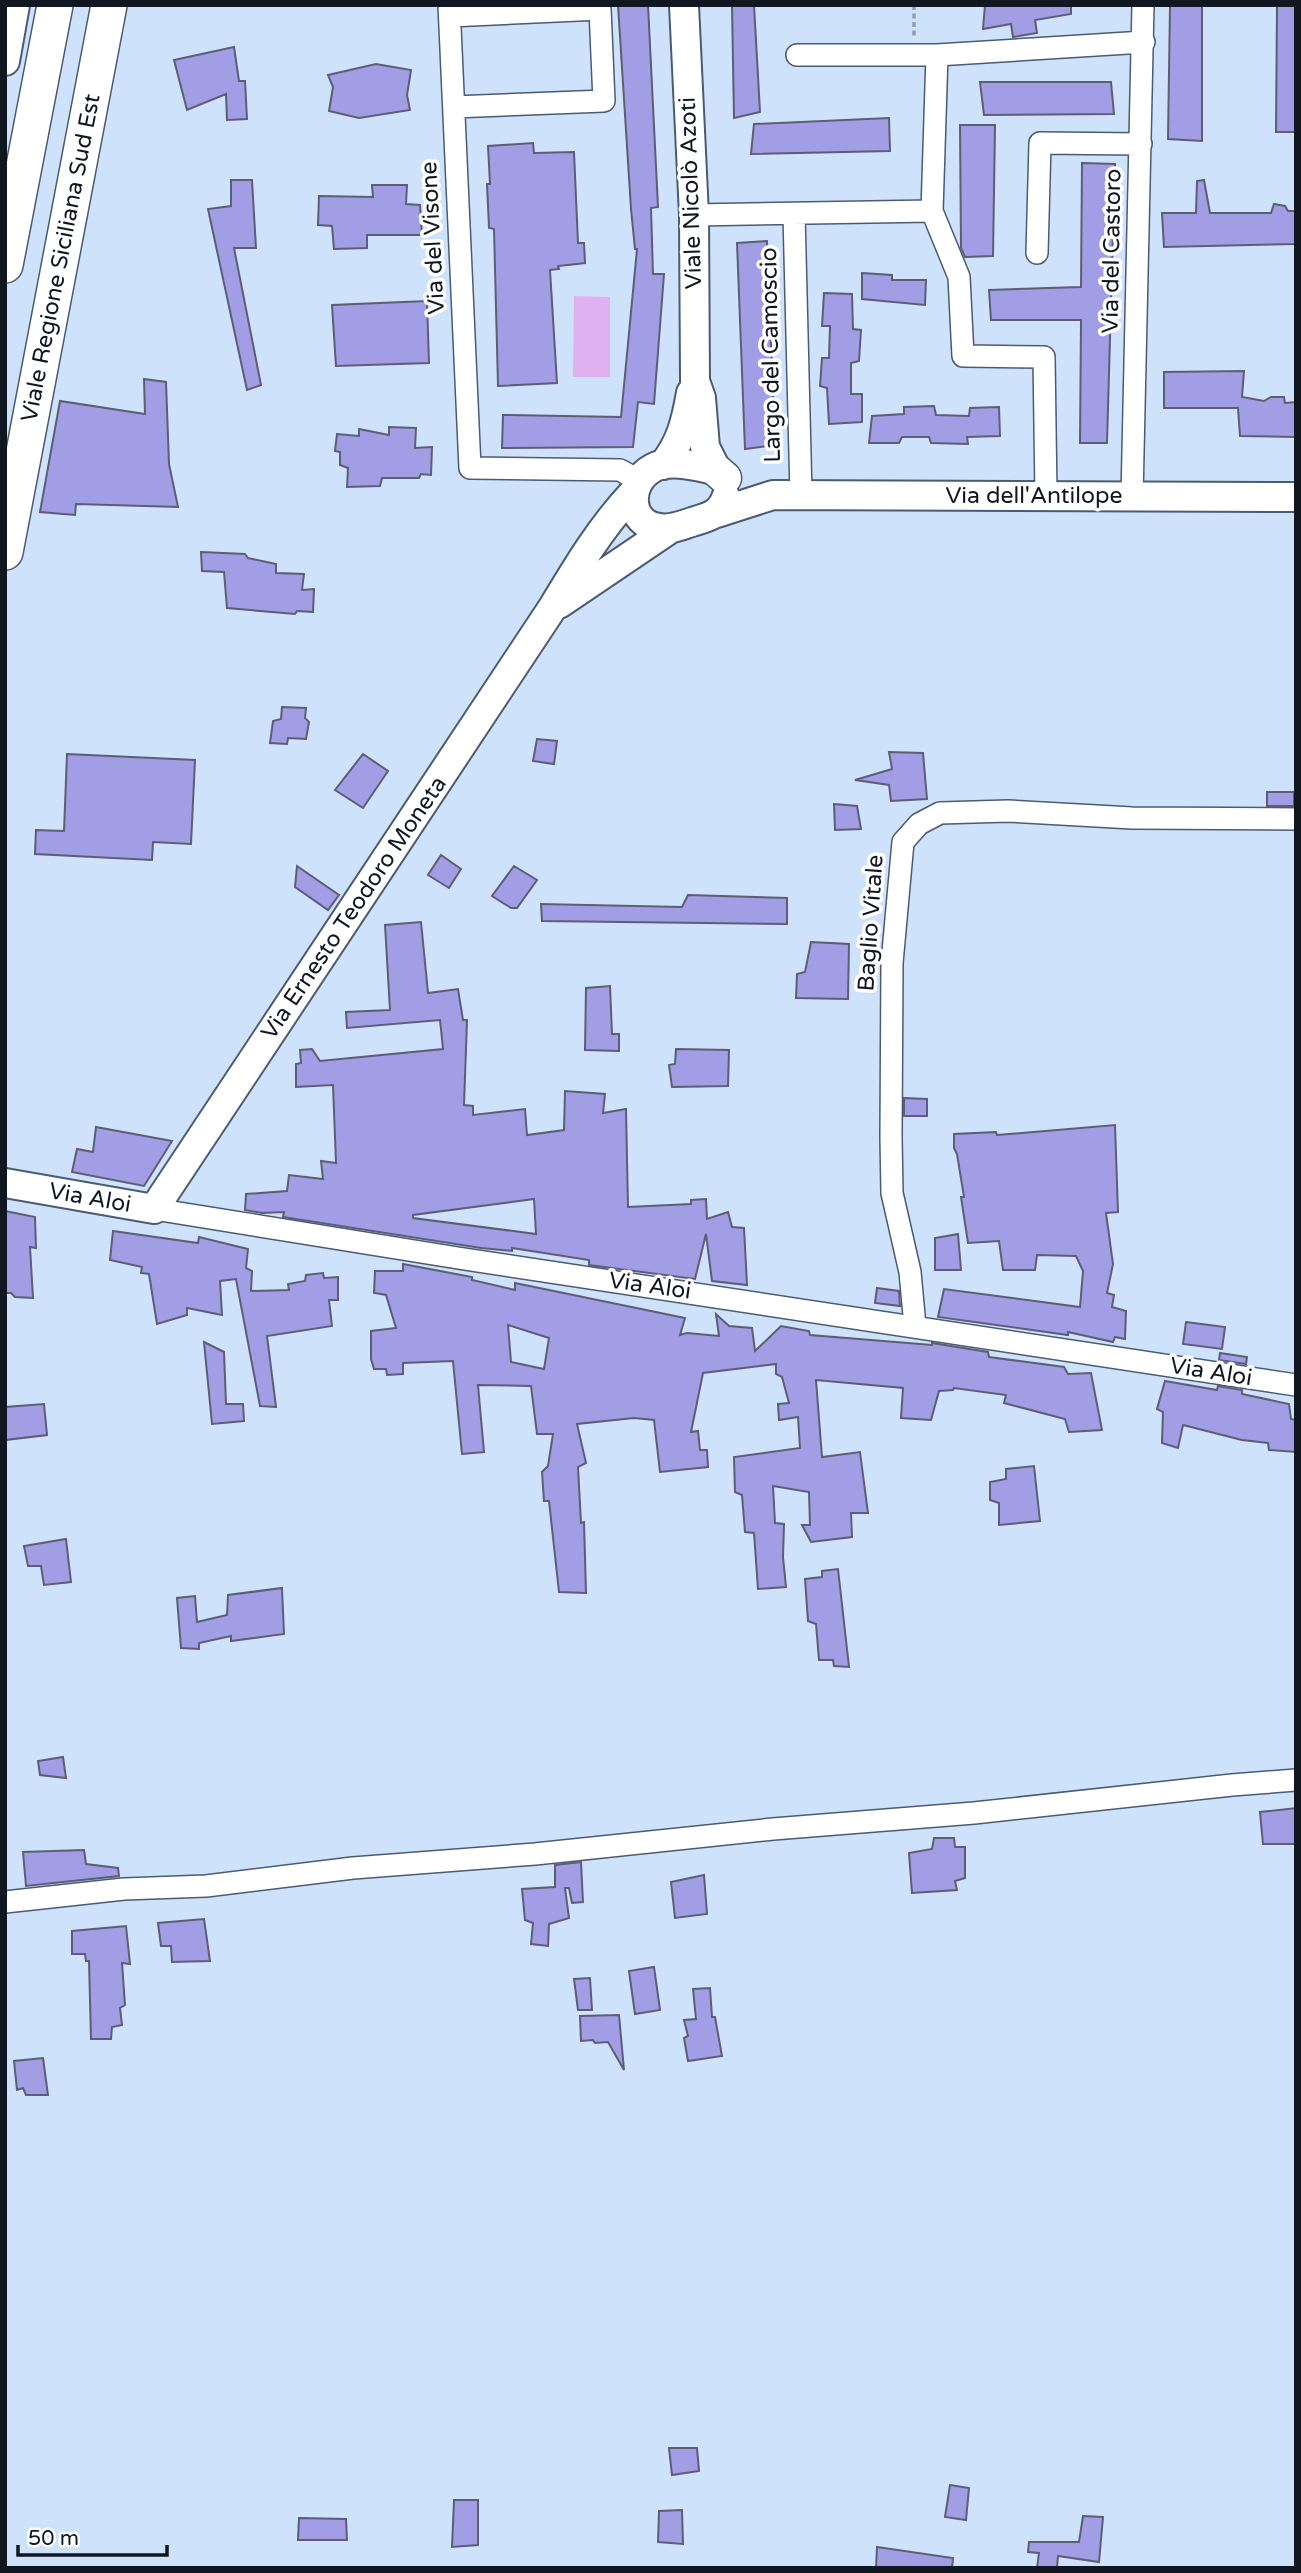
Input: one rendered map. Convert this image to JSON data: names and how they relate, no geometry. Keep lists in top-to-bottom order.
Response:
{
  "streets": {
    "main road": ["Viale Regione Siciliana Sud Est"],
    "street": [
      "Viale Nicolò Azoti",
      "Via del Visone",
      "Via del Castoro",
      "Largo del Camoscio",
      "Via dell'Antilope",
      "Via Ernesto Teodoro Moneta",
      "Baglio Vitale",
      "Via Aloi"
    ]
  },
  "crossings": [
    ["Via del Visone", "Via Ernesto Teodoro Moneta"],
    ["Via del Castoro", "Via dell'Antilope"],
    ["Largo del Camoscio", "Via dell'Antilope"],
    ["Via Ernesto Teodoro Moneta", "Via Aloi"],
    ["Baglio Vitale", "Via Aloi"]
  ],
  "scale_bar": "50 m"
}
